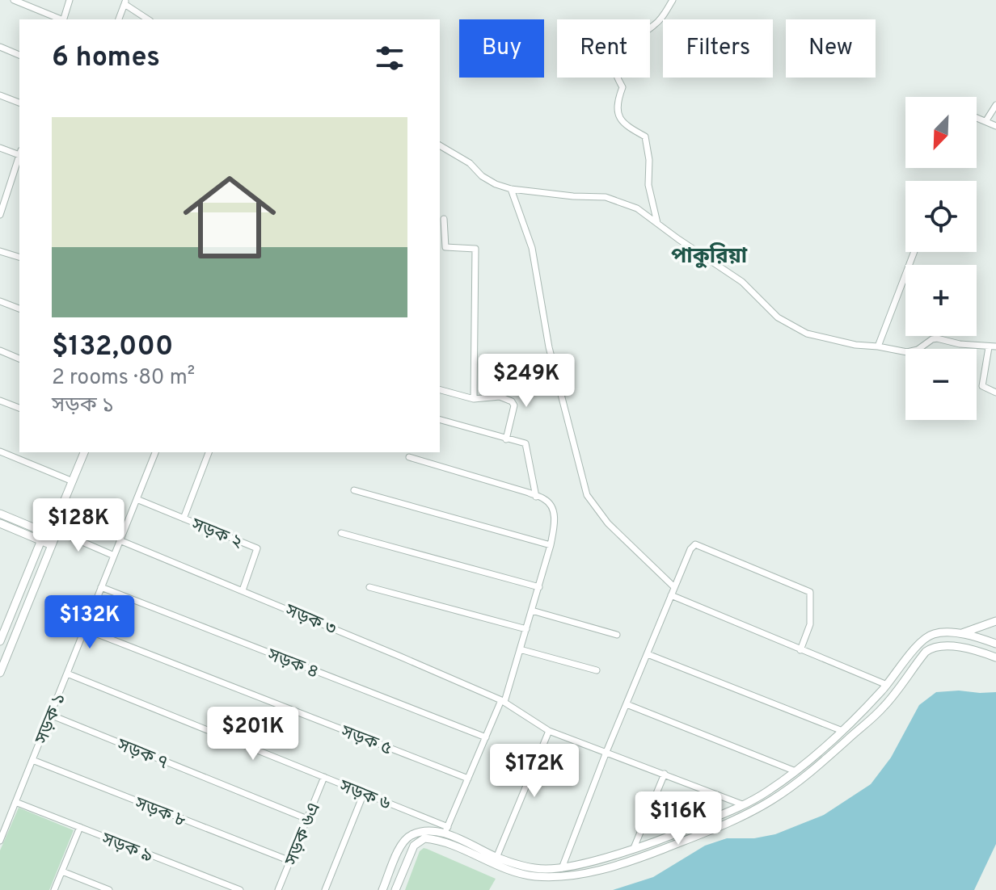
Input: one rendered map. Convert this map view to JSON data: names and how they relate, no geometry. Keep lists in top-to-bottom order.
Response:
{
  "streets": {
    "street": [
      "সড়ক ২",
      "সড়ক ৩",
      "সড়ক ৪",
      "সড়ক ১",
      "সড়ক ৫",
      "সড়ক ৭",
      "সড়ক ৬",
      "সড়ক ৮",
      "সড়ক ৬এ",
      "সড়ক ৯"
    ]
  },
  "crossings": [
    ["সড়ক ২", "সড়ক ৩"],
    ["সড়ক ২", "সড়ক ১"],
    ["সড়ক ৩", "সড়ক ১"],
    ["সড়ক ৪", "সড়ক ১"],
    ["সড়ক ১", "সড়ক ৫"],
    ["সড়ক ১", "সড়ক ৭"],
    ["সড়ক ১", "সড়ক ৬"],
    ["সড়ক ১", "সড়ক ৮"],
    ["সড়ক ১", "সড়ক ৯"],
    ["সড়ক ৭", "সড়ক ৬এ"],
    ["সড়ক ৬", "সড়ক ৬এ"],
    ["সড়ক ৮", "সড়ক ৬এ"]
  ],
  "districts": ["পাকুরিয়া"],
  "north": "bottom left",
  "page": {
    "chip": [
      "Buy",
      "Rent",
      "Filters",
      "New"
    ],
    "heading": "6 homes",
    "map_buttons": ["+", "−"],
    "list": [
      {
        "name": "$132,000",
        "note": "2 rooms · 80 m² · সড়ক ১"
      }
    ],
    "price": [
      "$249K",
      "$128K",
      "$132K",
      "$201K",
      "$172K",
      "$116K"
    ]
  }
}
